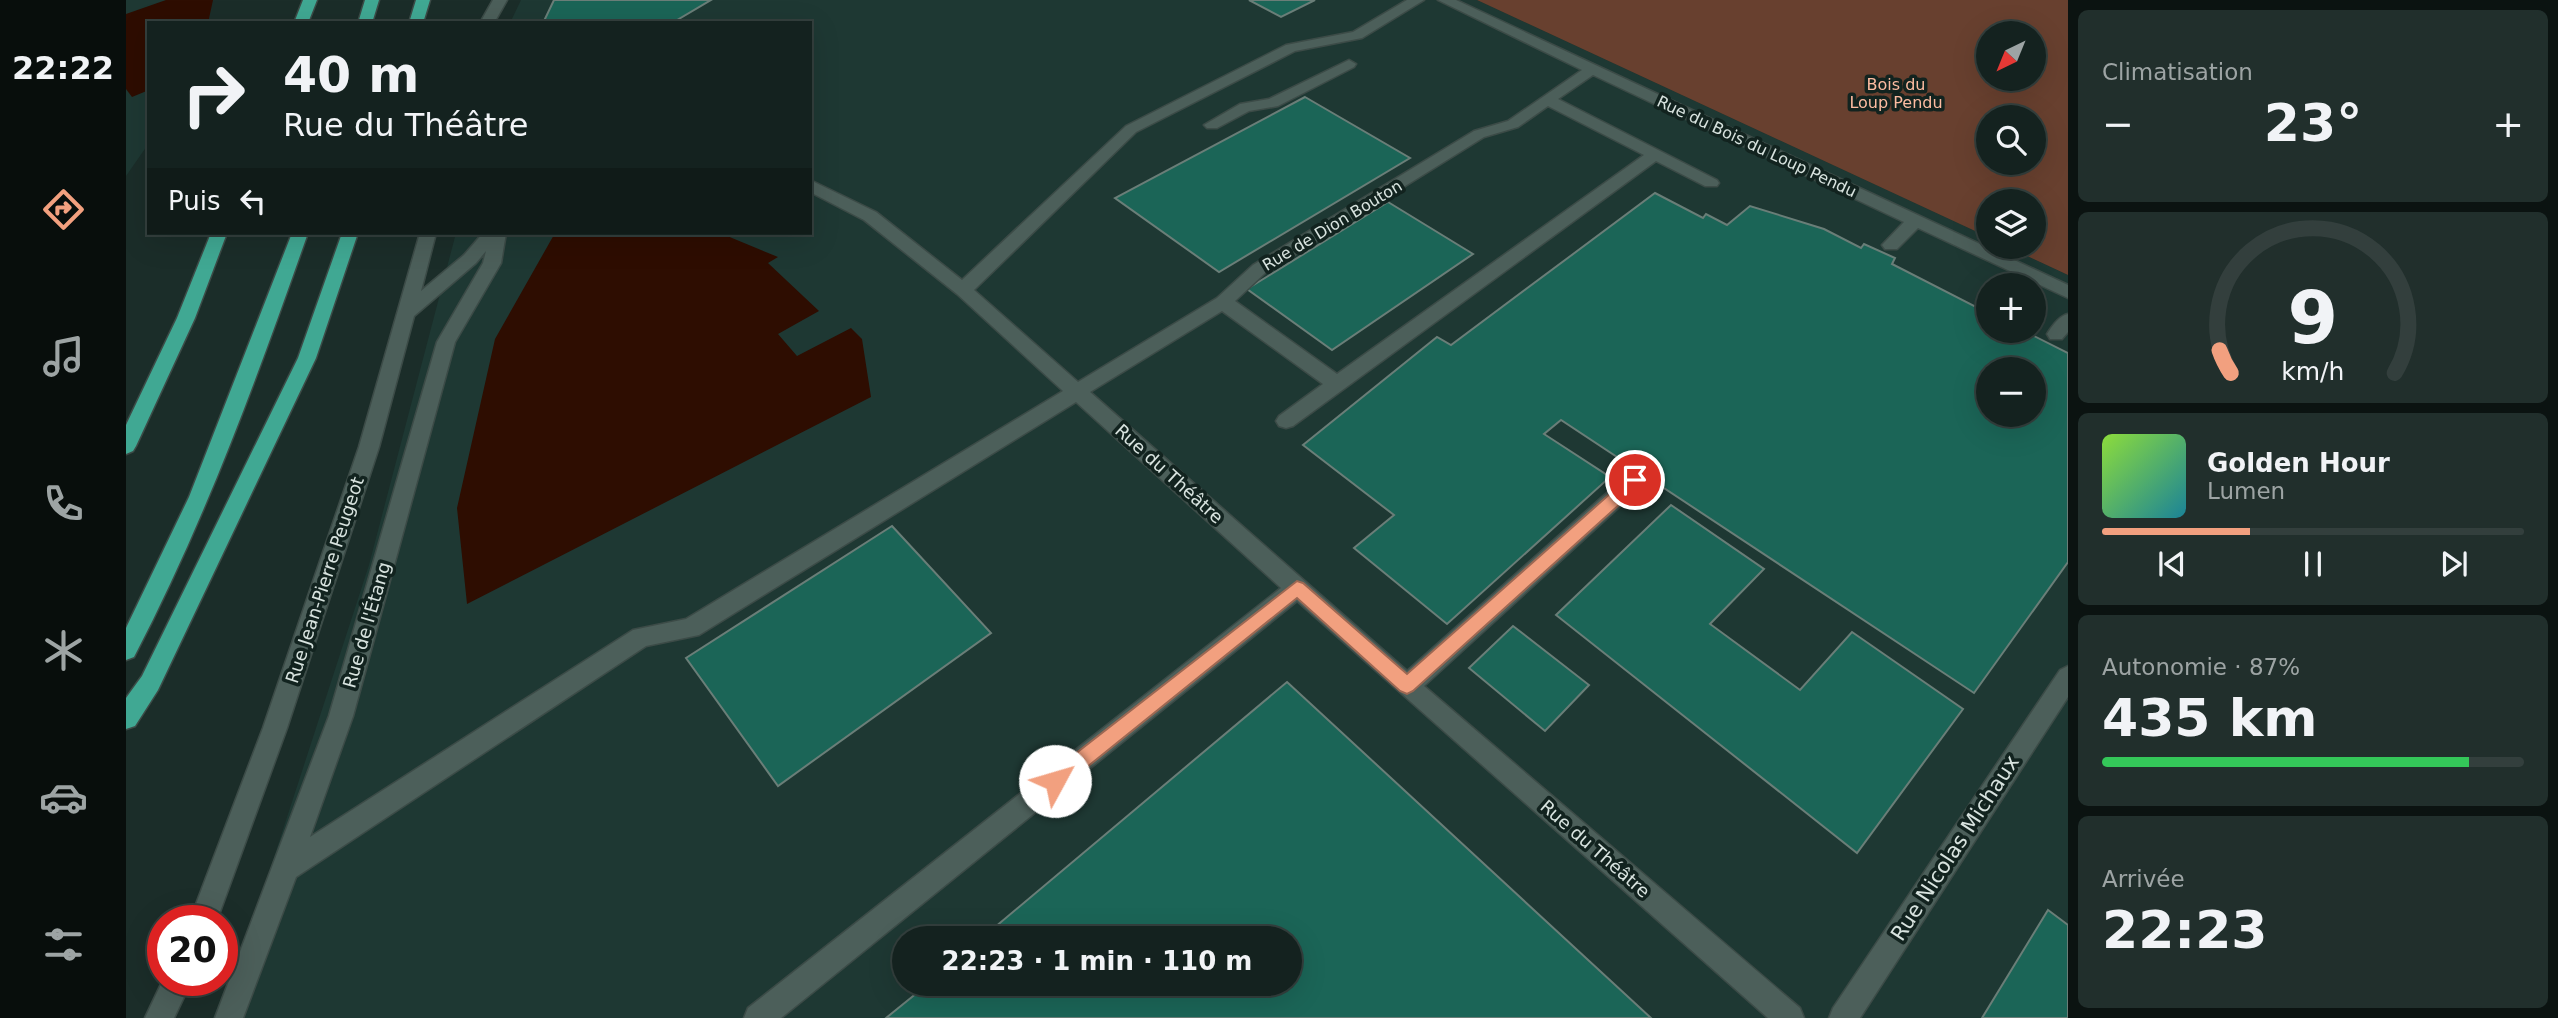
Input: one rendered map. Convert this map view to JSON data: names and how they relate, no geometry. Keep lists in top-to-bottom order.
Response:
{
  "streets": {
    "street": [
      "Rue du Bois du Loup Pendu",
      "Rue de Dion Bouton",
      "Rue du Théâtre",
      "Rue Jean-Pierre Peugeot",
      "Rue de l'Étang",
      "Rue Nicolas Michaux"
    ]
  },
  "crossings": [
    ["Rue du Bois du Loup Pendu", "Rue de Dion Bouton"],
    ["Rue de Dion Bouton", "Rue du Théâtre"],
    ["Rue de Dion Bouton", "Rue de l'Étang"]
  ],
  "parks": ["Bois du Loup Pendu"],
  "north": "bottom left",
  "page": {
    "tabs": "22:22",
    "tile": [
      "Climatisation",
      ["Autonomie · 87%", "435 km"],
      ["Arrivée", "22:23"]
    ],
    "map_buttons": ["+", "−"],
    "turn": ["40 m", "Rue du Théâtre"],
    "heat": ["−", "23°", "+"],
    "then": "Puis",
    "song": ["Golden Hour", "Lumen"],
    "limit": "20",
    "trip": "22:23 · 1 min · 110 m",
    "gauge": ["9", "km/h"]
  }
}
